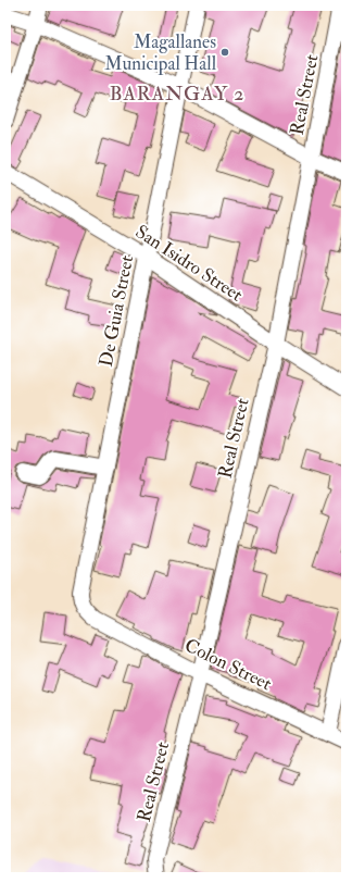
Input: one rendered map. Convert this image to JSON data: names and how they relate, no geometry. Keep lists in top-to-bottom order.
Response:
{
  "streets": {
    "street": [
      "Real Street",
      "San Isidro Street",
      "De Guia Street",
      "Colon Street"
    ]
  },
  "crossings": [
    ["Real Street", "San Isidro Street"],
    ["Real Street", "Colon Street"],
    ["San Isidro Street", "De Guia Street"],
    ["De Guia Street", "Colon Street"]
  ],
  "districts": ["BARANGAY 2"],
  "places": ["Magallanes Municipal Hall"]
}
